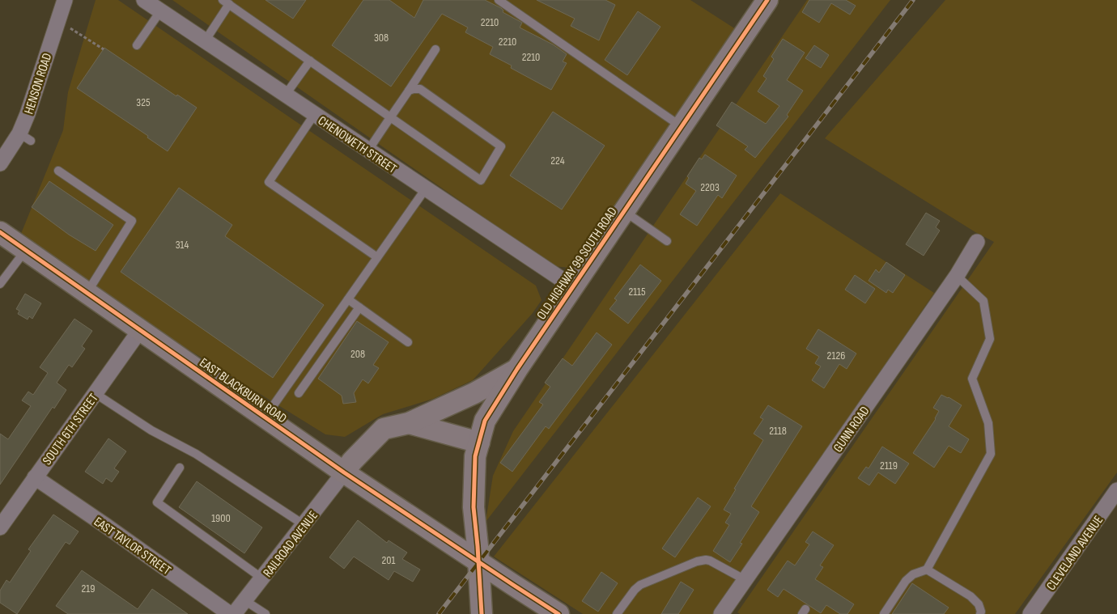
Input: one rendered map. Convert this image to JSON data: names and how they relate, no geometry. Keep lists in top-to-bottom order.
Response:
{
  "streets": {
    "street": [
      "HENSON ROAD",
      "CHENOWETH STREET",
      "OLD HIGHWAY 99 SOUTH ROAD",
      "EAST BLACKBURN ROAD",
      "SOUTH 6TH STREET",
      "GUNN ROAD",
      "RAILROAD AVENUE",
      "EAST TAYLOR STREET",
      "CLEVELAND AVENUE"
    ]
  },
  "crossings": [
    ["CHENOWETH STREET", "OLD HIGHWAY 99 SOUTH ROAD"],
    ["OLD HIGHWAY 99 SOUTH ROAD", "EAST BLACKBURN ROAD"],
    ["EAST BLACKBURN ROAD", "SOUTH 6TH STREET"],
    ["EAST BLACKBURN ROAD", "RAILROAD AVENUE"],
    ["SOUTH 6TH STREET", "EAST TAYLOR STREET"]
  ],
  "house_numbers": [
    "2210",
    "308",
    "2210",
    "2210",
    "325",
    "224",
    "2203",
    "314",
    "2115",
    "208",
    "2126",
    "2118",
    "2119",
    "1900",
    "201",
    "219"
  ]
}
